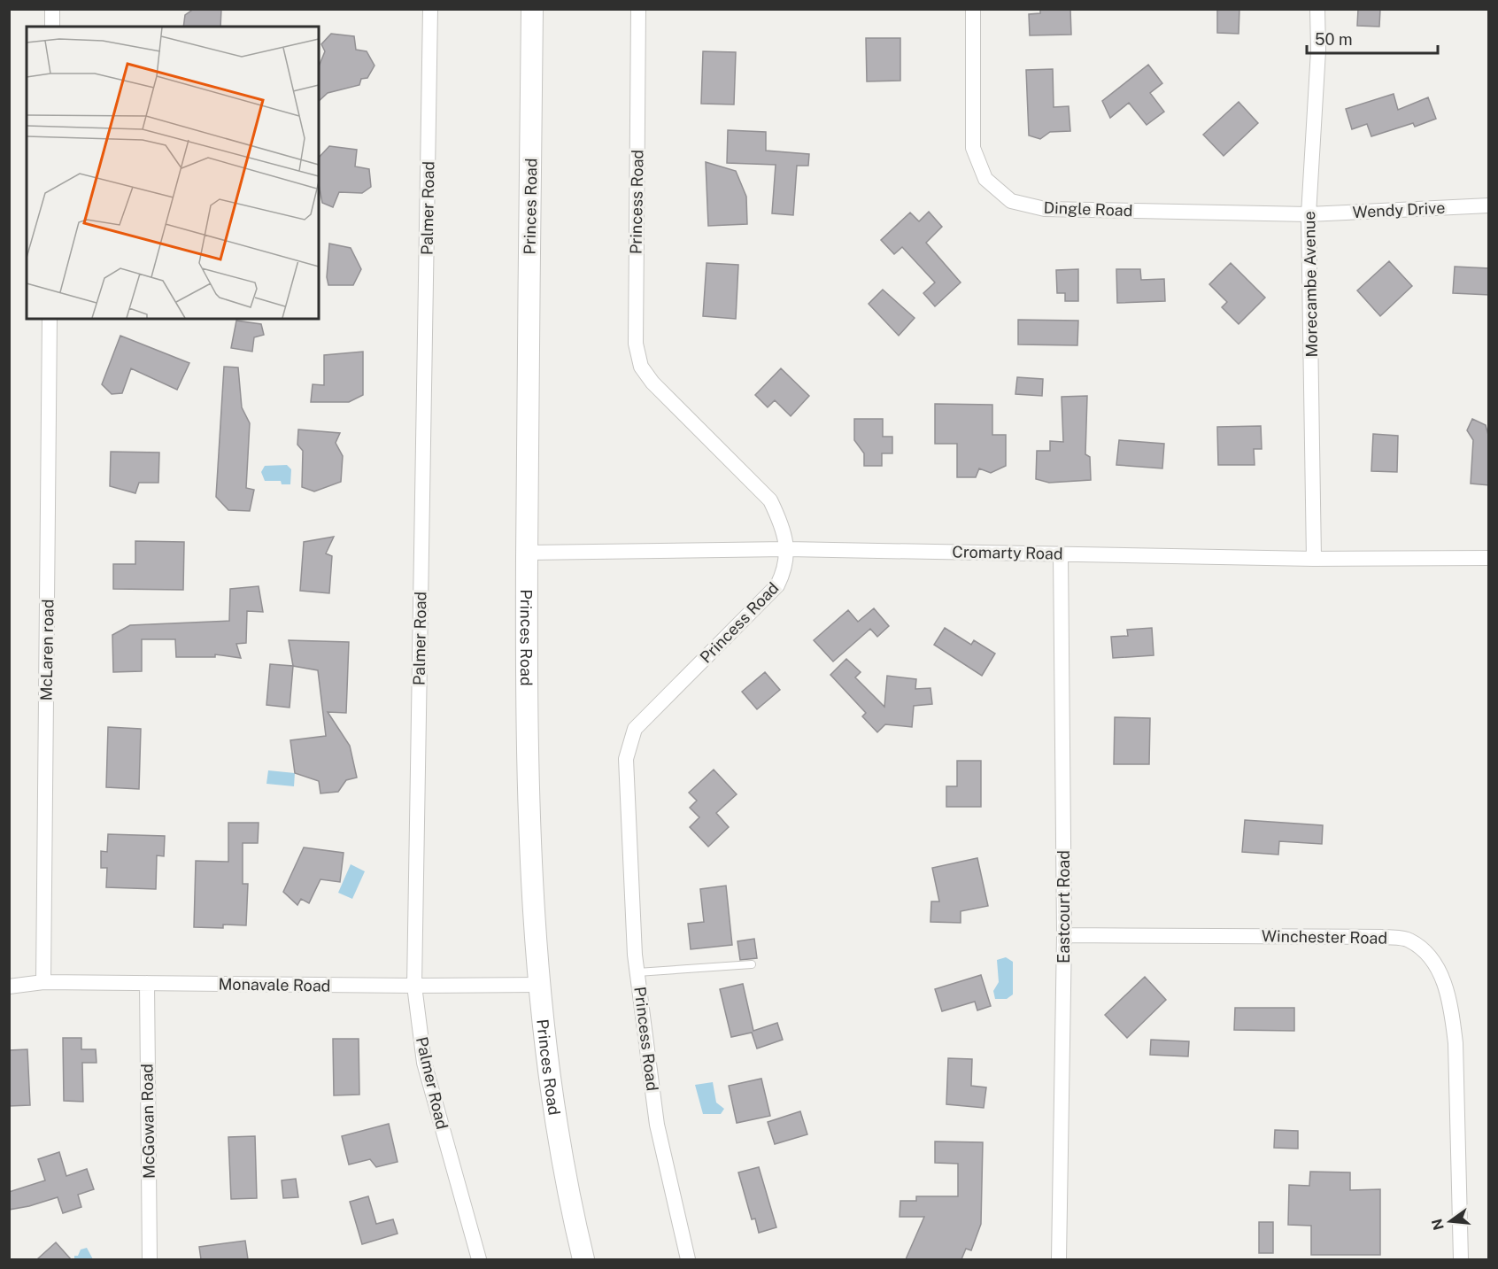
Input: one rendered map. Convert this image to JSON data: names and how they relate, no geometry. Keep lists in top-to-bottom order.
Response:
{
  "streets": {
    "main road": ["Princes Road"],
    "street": [
      "Princess Road",
      "Palmer Road",
      "Dingle Road",
      "Wendy Drive",
      "Morecambe Avenue",
      "Cromarty Road",
      "McLaren road",
      "Eastcourt Road",
      "Winchester Road",
      "Monavale Road",
      "McGowan Road"
    ]
  },
  "crossings": [
    ["Princess Road", "Cromarty Road"],
    ["Princes Road", "Cromarty Road"],
    ["Princes Road", "Monavale Road"],
    ["Palmer Road", "Monavale Road"],
    ["Dingle Road", "Wendy Drive"],
    ["Dingle Road", "Morecambe Avenue"],
    ["Wendy Drive", "Morecambe Avenue"],
    ["Morecambe Avenue", "Cromarty Road"],
    ["Cromarty Road", "Eastcourt Road"],
    ["McLaren road", "Monavale Road"],
    ["Eastcourt Road", "Winchester Road"],
    ["Monavale Road", "McGowan Road"]
  ],
  "scale_bar": "50 m",
  "north": "left"
}
